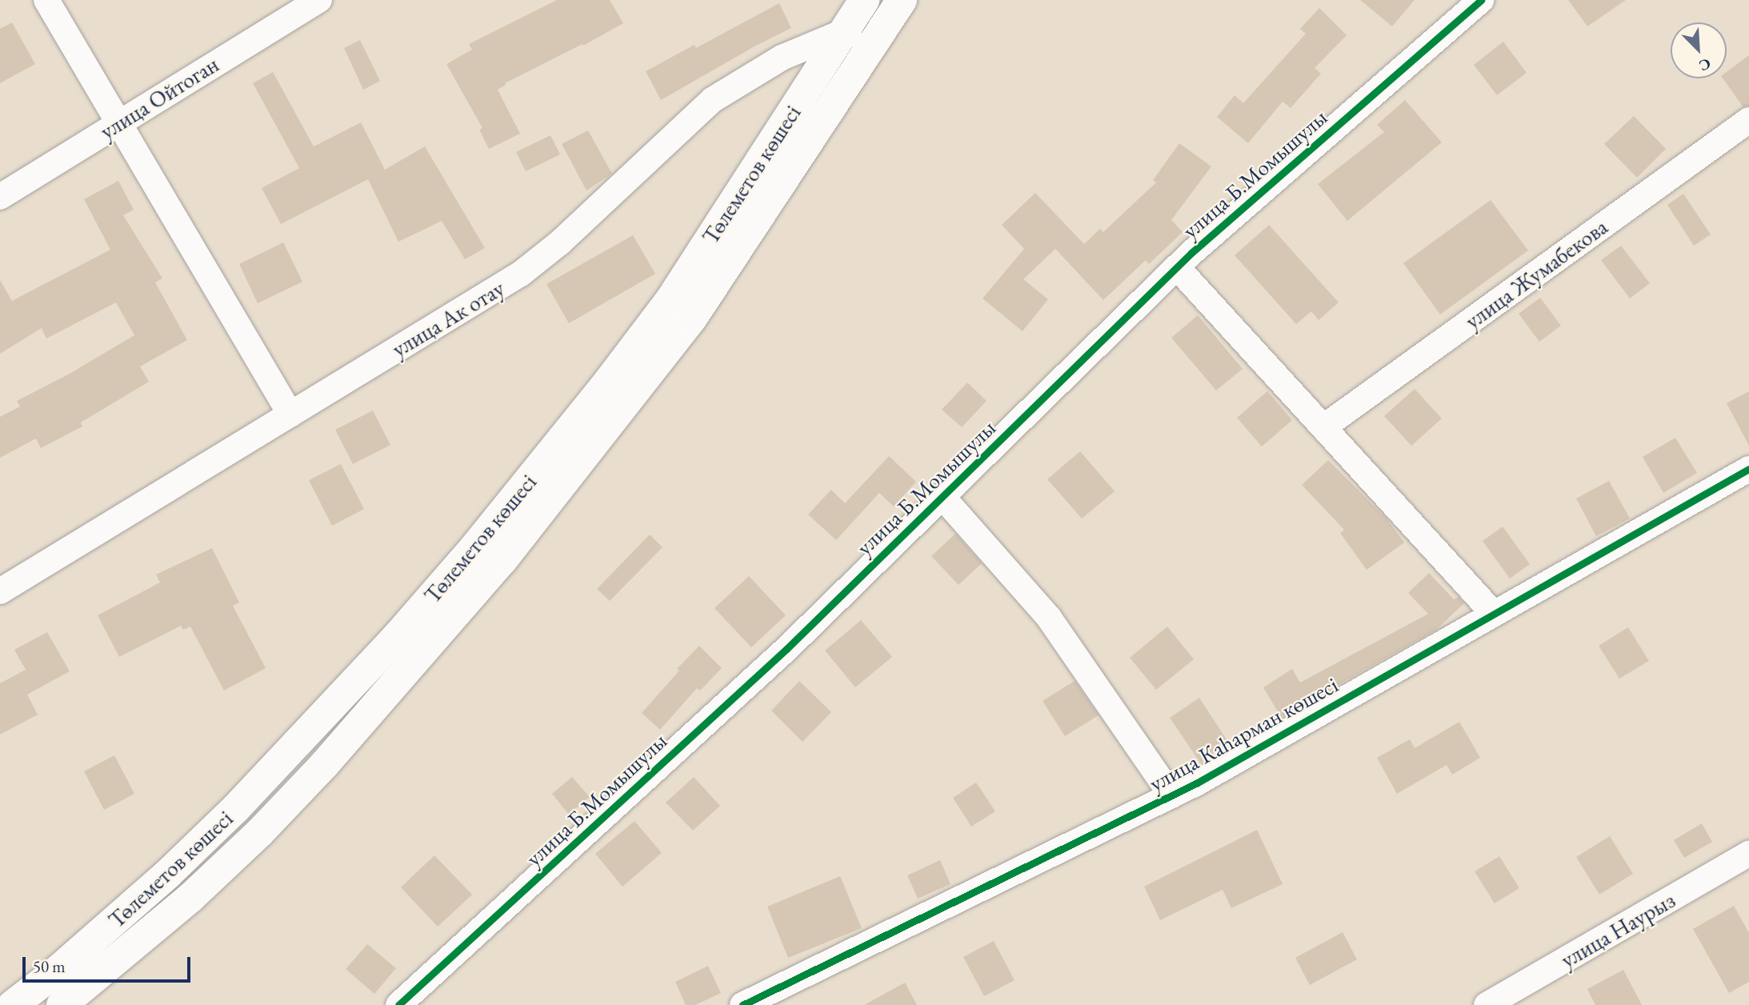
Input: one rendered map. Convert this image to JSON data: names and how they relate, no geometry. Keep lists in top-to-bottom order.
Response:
{
  "streets": {
    "main road": ["Төлеметов көшесі"],
    "street": [
      "улица Ойтоган",
      "улица Б.Момышулы",
      "улица Жумабекова",
      "улица Ак отау",
      "улица Каһарман көшесі",
      "улица Наурыз"
    ]
  },
  "crossings": [
    ["Төлеметов көшесі", "улица Ак отау"]
  ],
  "scale_bar": "50 m",
  "north": "bottom right"
}
